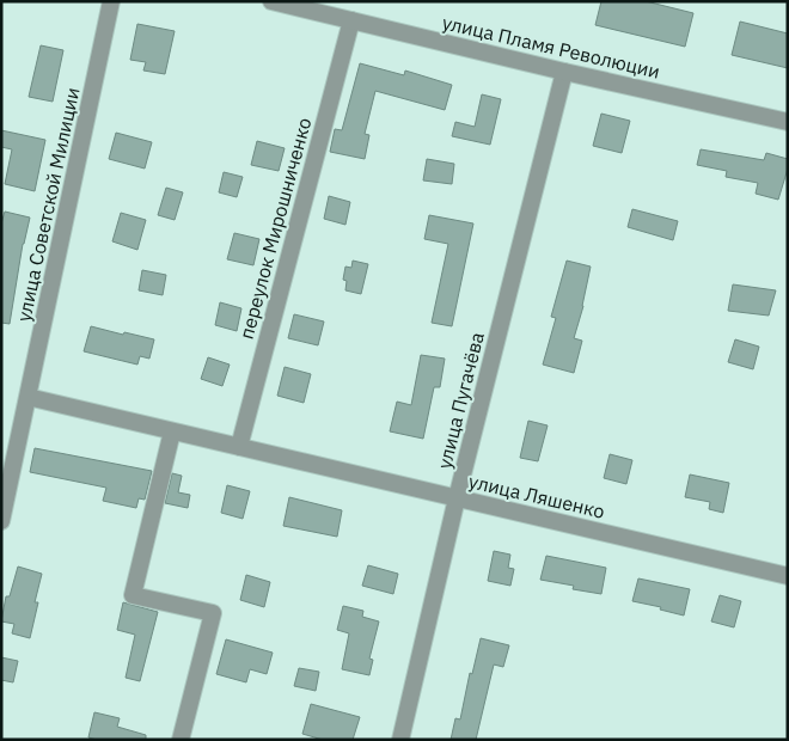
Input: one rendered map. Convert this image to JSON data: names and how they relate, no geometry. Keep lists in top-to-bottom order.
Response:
{
  "streets": {
    "street": [
      "улица Пламя Революции",
      "улица Советской Милиции",
      "переулок Мирошниченко",
      "улица Пугачёва",
      "улица Ляшенко"
    ]
  },
  "crossings": [
    ["улица Пламя Революции", "переулок Мирошниченко"],
    ["улица Пламя Революции", "улица Пугачёва"],
    ["улица Советской Милиции", "улица Ляшенко"],
    ["переулок Мирошниченко", "улица Ляшенко"],
    ["улица Пугачёва", "улица Ляшенко"]
  ]
}
